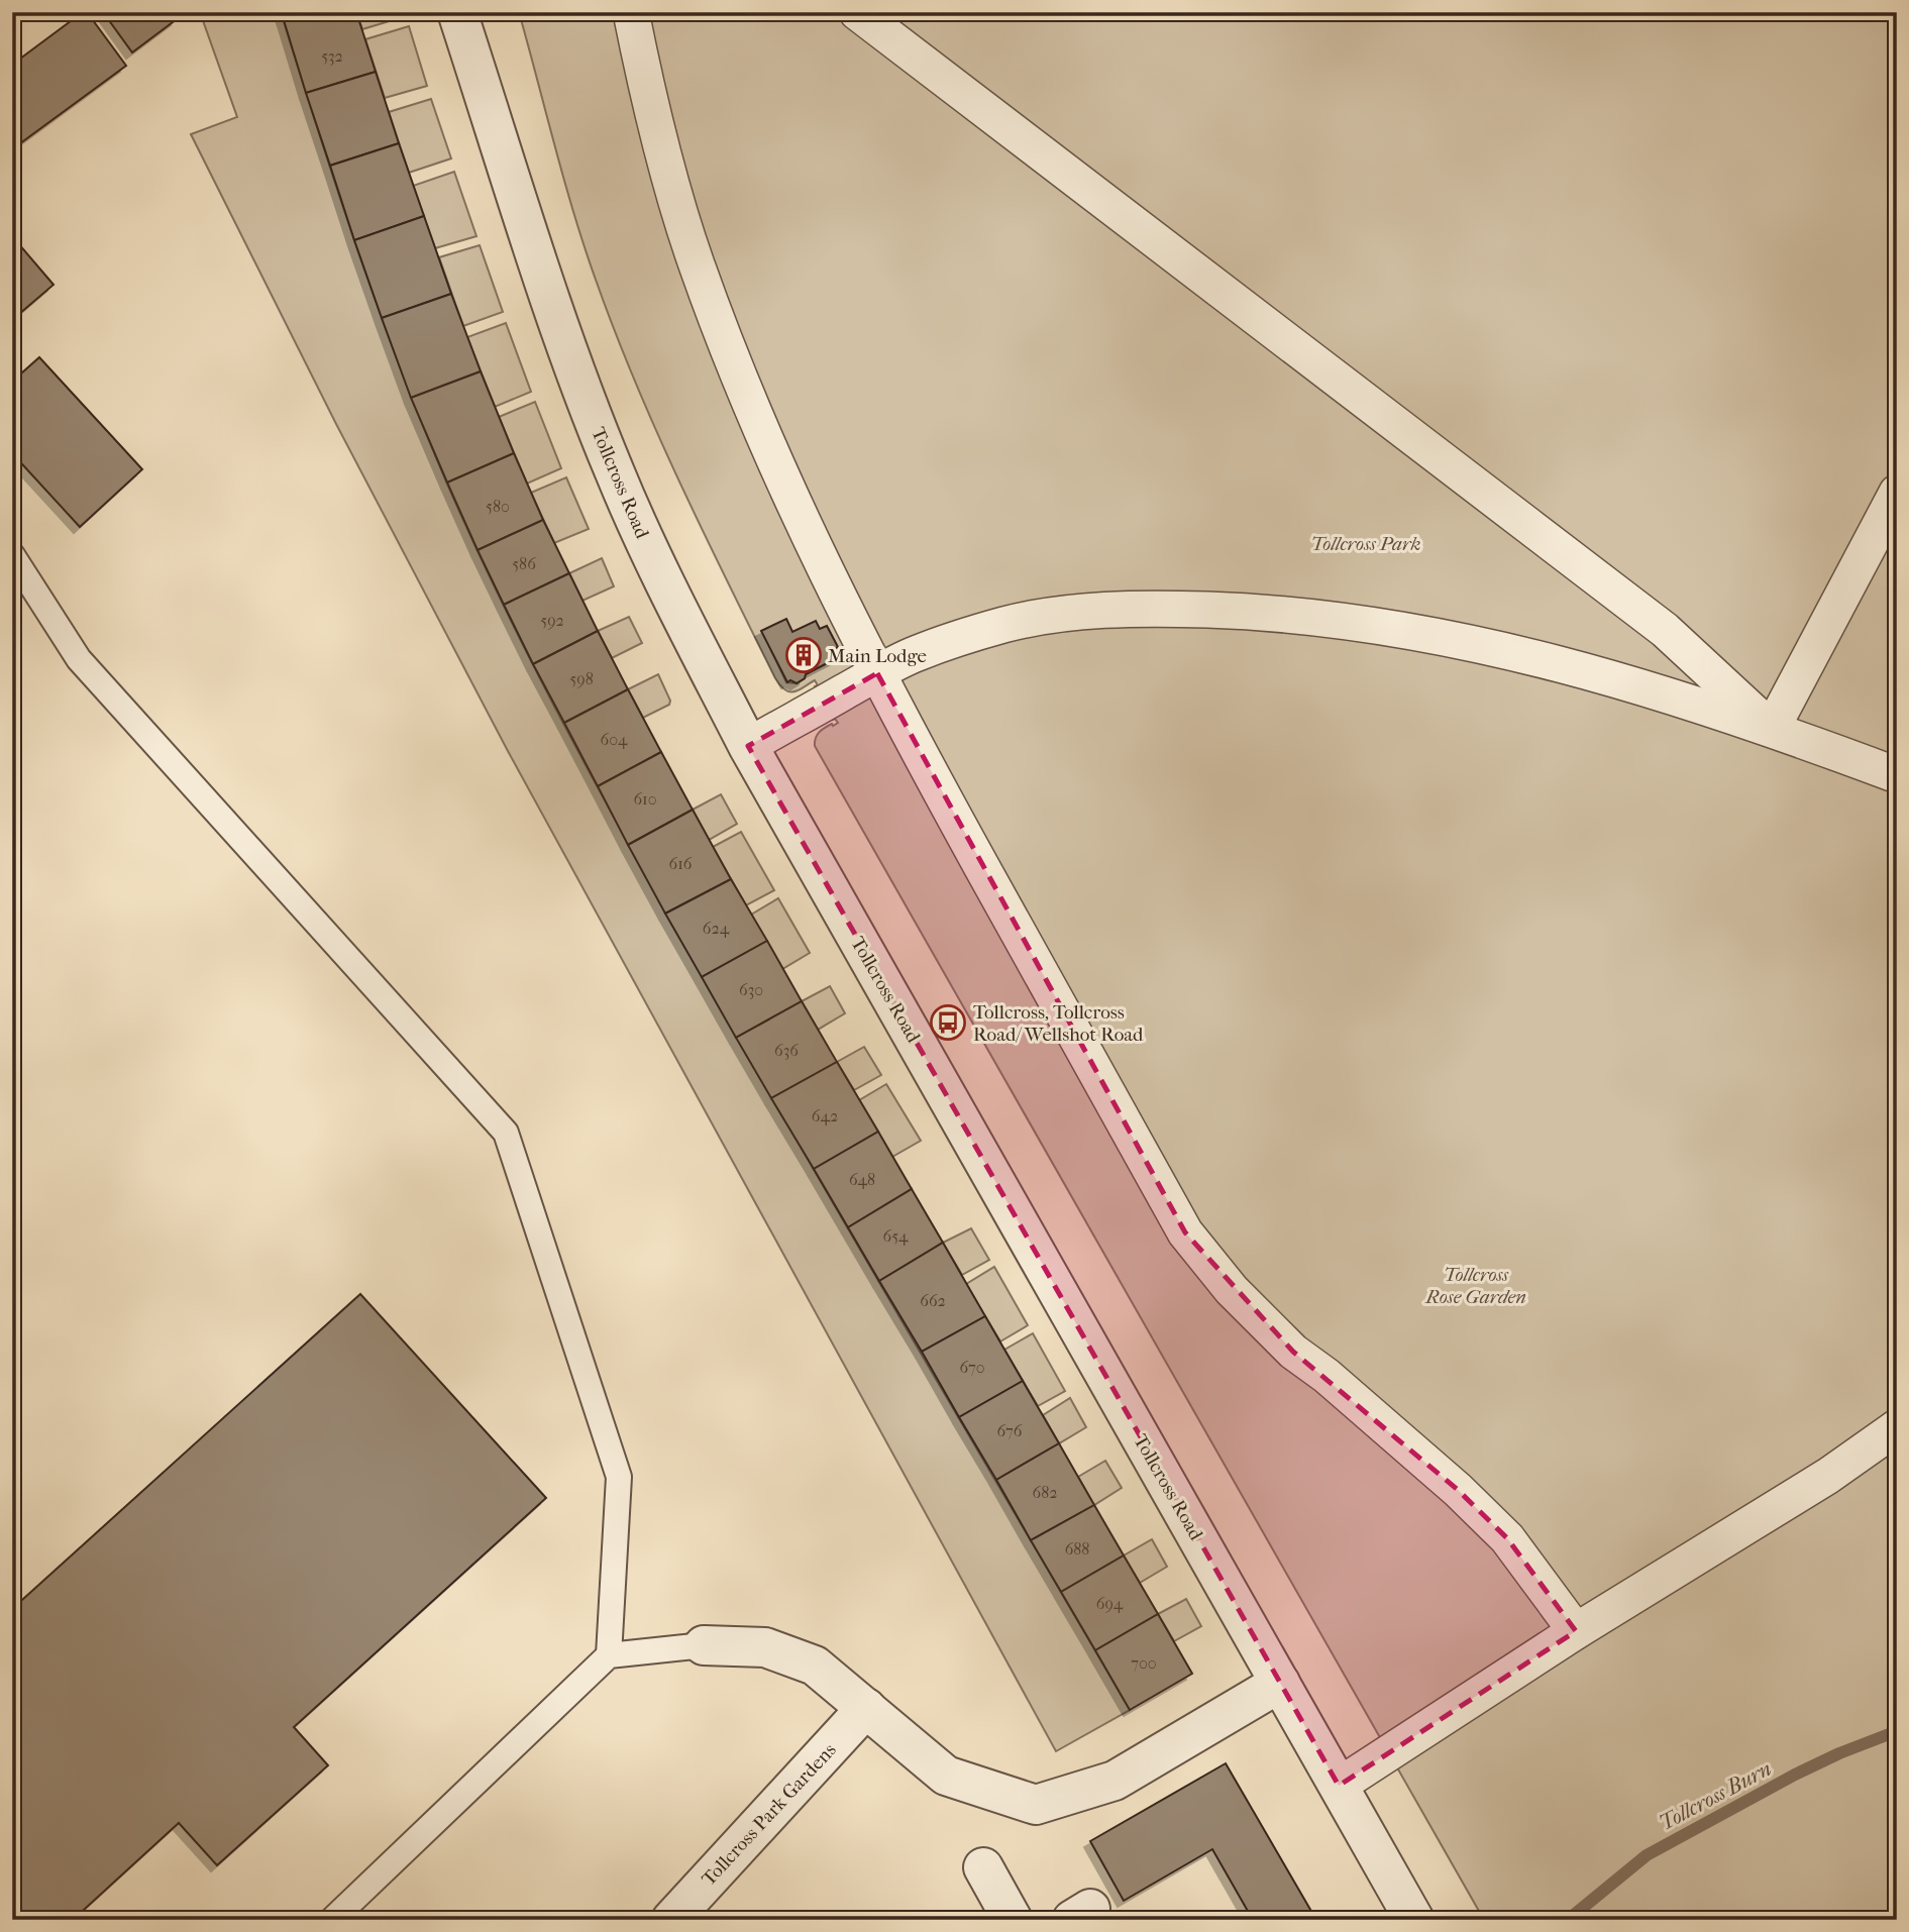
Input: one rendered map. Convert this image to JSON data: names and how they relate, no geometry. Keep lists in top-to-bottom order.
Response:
{
  "streets": {
    "street": ["Tollcross Road", "Tollcross Park Gardens"]
  },
  "water": ["Tollcross Burn"],
  "parks": ["Tollcross Park", "Tollcross Rose Garden"],
  "places": {
    "building": ["Main Lodge"],
    "bus stop": ["Tollcross, Tollcross Road/ Wellshot Road"]
  },
  "house_numbers": [
    "532",
    "580",
    "586",
    "592",
    "598",
    "604",
    "610",
    "616",
    "624",
    "630",
    "636",
    "642",
    "648",
    "654",
    "662",
    "670",
    "676",
    "682",
    "688",
    "694",
    "700"
  ]
}
